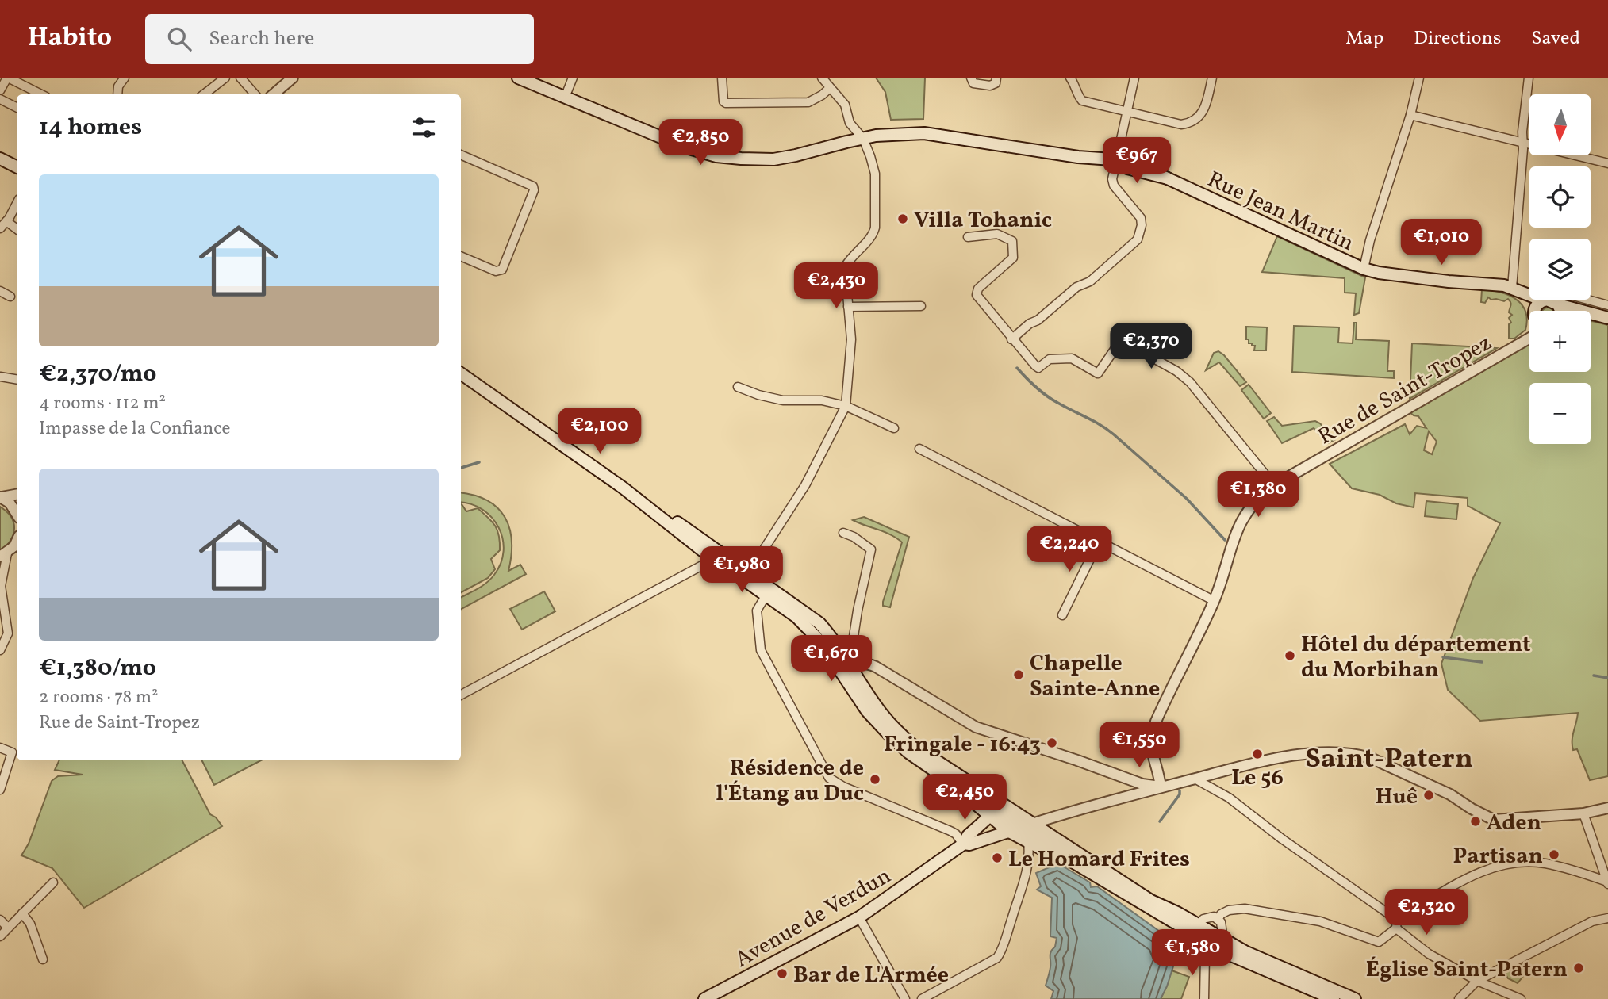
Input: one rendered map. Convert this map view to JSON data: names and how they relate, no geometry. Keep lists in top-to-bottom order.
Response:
{
  "streets": {
    "main road": ["Rue Jean Martin", "Avenue de Verdun"],
    "street": ["Rue de Saint-Tropez"]
  },
  "crossings": [
    ["Rue de Saint-Tropez", "Avenue de Verdun"]
  ],
  "districts": ["Saint-Patern"],
  "places": [
    "Villa Tohanic",
    "Hôtel du département du Morbihan",
    "Chapelle Sainte-Anne",
    "Fringale - 16:43",
    "Le 56",
    "Résidence de l'Étang au Duc",
    "Huê",
    "Aden",
    "Partisan",
    "Le Homard Frites",
    "Église Saint-Patern",
    "Bar de L'Armée"
  ],
  "north": "bottom",
  "page": {
    "header": "Habito",
    "search": "Search here",
    "nav": ["Map", "Directions", "Saved"],
    "map_buttons": ["+", "−"],
    "heading": "14 homes",
    "price": [
      "€2,850",
      "€967",
      "€1,010",
      "€2,430",
      "€2,370",
      "€2,100",
      "€1,380",
      "€2,240",
      "€1,980",
      "€1,670",
      "€1,550",
      "€2,450",
      "€2,320",
      "€1,580"
    ],
    "list": [
      {
        "name": "€2,370/mo",
        "note": "4 rooms · 112 m² · Impasse de la Confiance"
      },
      {
        "name": "€1,380/mo",
        "note": "2 rooms · 78 m² · Rue de Saint-Tropez"
      }
    ]
  }
}
